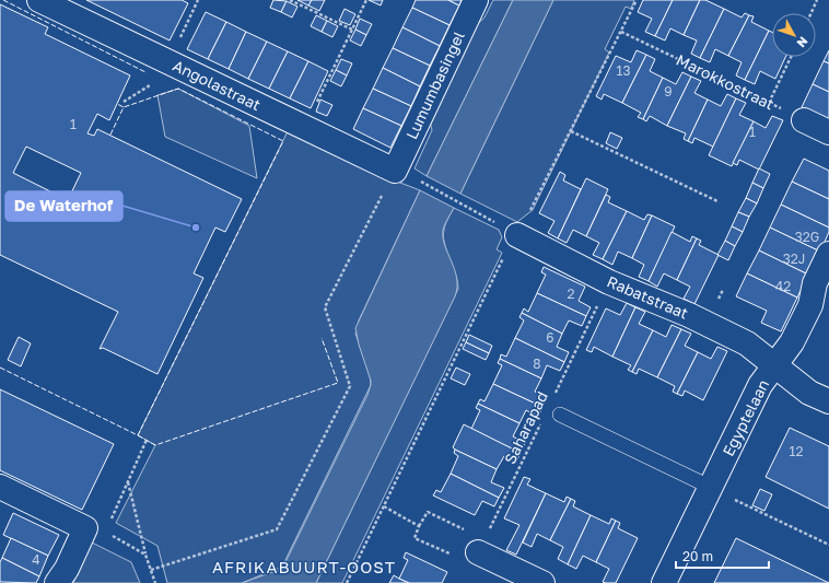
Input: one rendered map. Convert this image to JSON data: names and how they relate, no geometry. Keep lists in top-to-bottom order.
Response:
{
  "streets": {
    "street": [
      "Angolastraat",
      "Lumumbasingel",
      "Rabatstraat",
      "Egyptelaan"
    ],
    "path": ["Marokkostraat", "Saharapad"]
  },
  "crossings": [
    ["Angolastraat", "Lumumbasingel"],
    ["Rabatstraat", "Egyptelaan"],
    ["Rabatstraat", "Saharapad"]
  ],
  "districts": ["AFRIKABUURT-OOST"],
  "places": ["De Waterhof"],
  "house_numbers": [
    "13",
    "9",
    "1",
    "1",
    "32G",
    "32J",
    "42",
    "2",
    "6",
    "8",
    "12",
    "4"
  ],
  "scale_bar": "20 m",
  "north": "bottom right"
}
